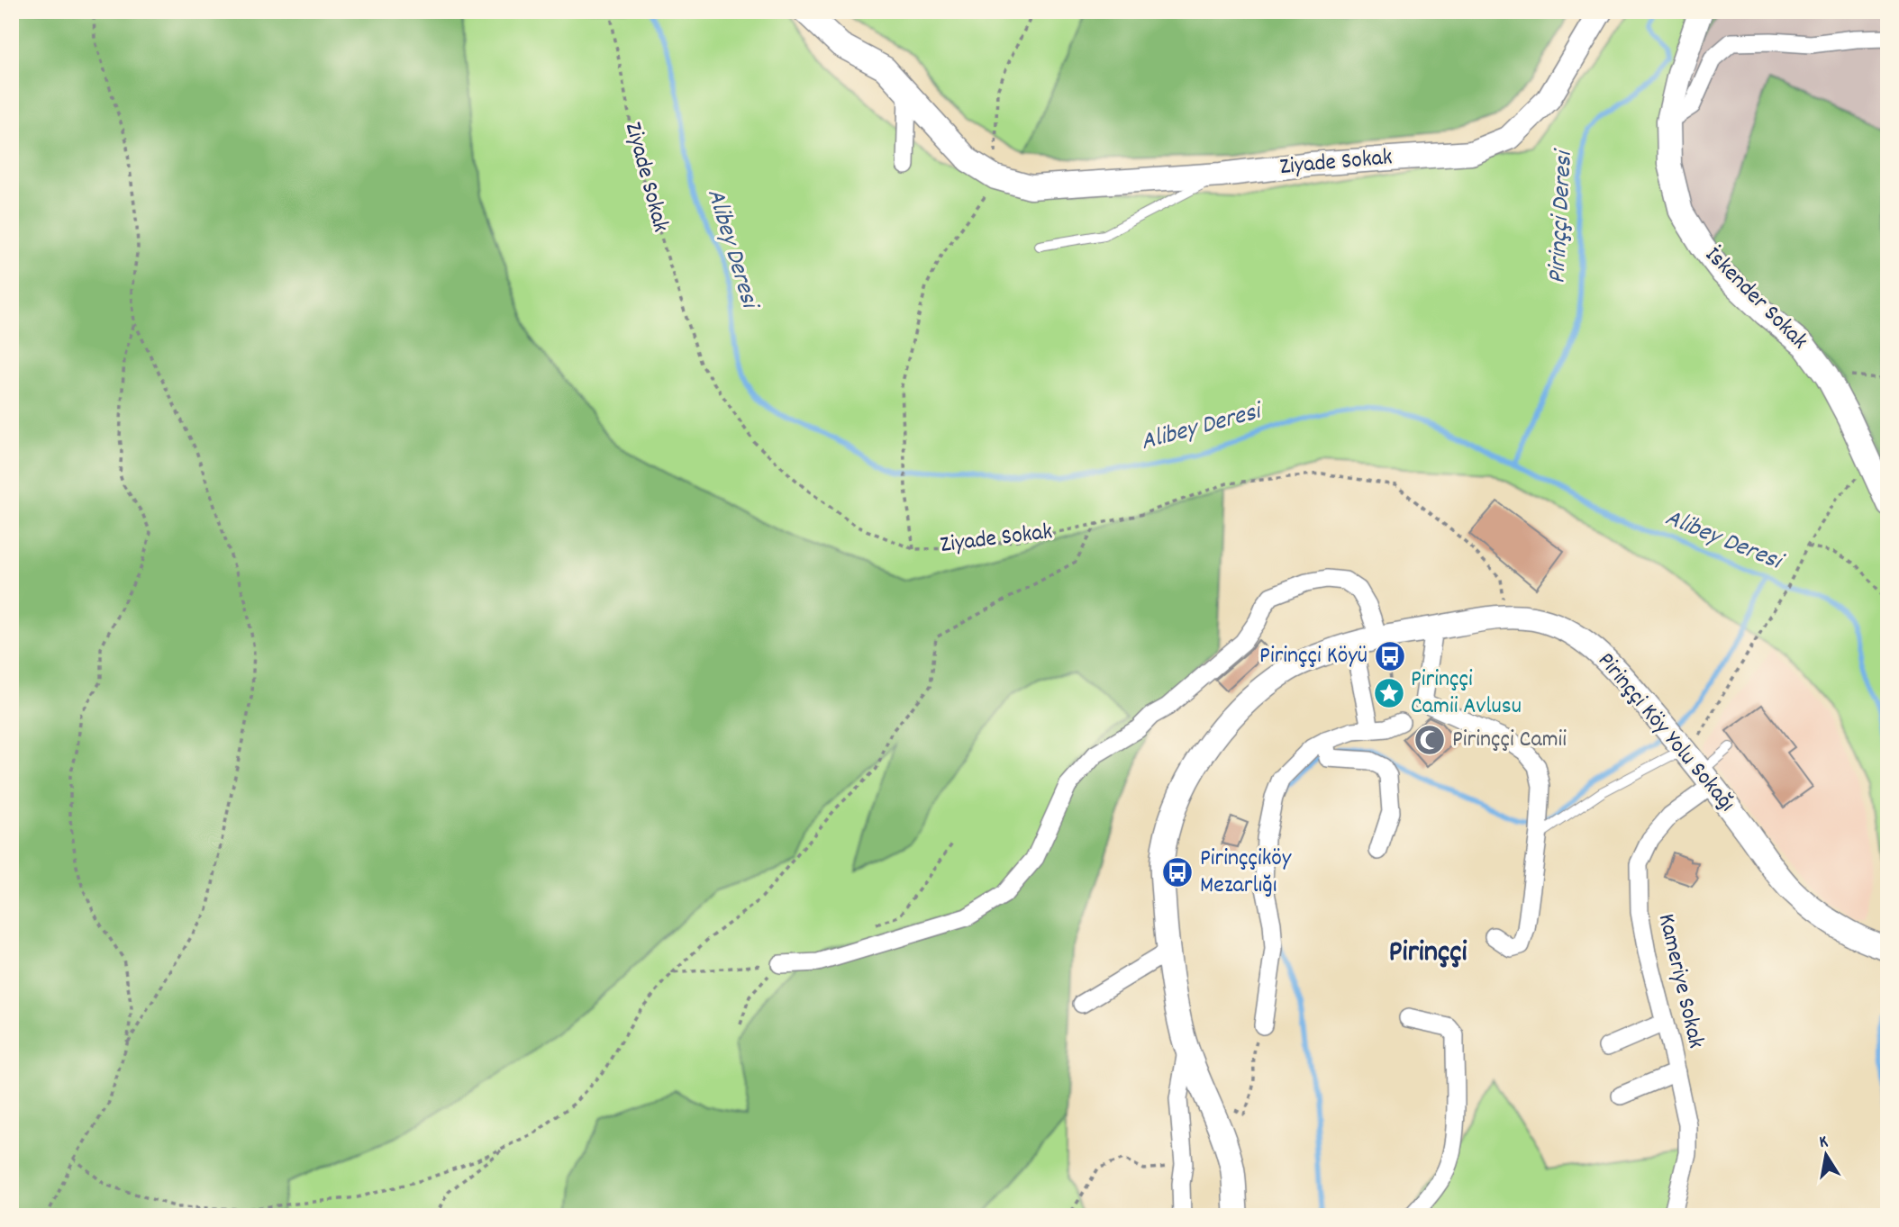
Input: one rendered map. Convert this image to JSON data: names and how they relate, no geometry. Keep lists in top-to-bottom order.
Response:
{
  "streets": {
    "street": [
      "Ziyade Sokak",
      "İskender Sokak",
      "Pirinççi Köy Yolu Sokağı",
      "Kameriye Sokak"
    ]
  },
  "crossings": [
    ["Ziyade Sokak", "Pirinççi Köy Yolu Sokağı"],
    ["Pirinççi Köy Yolu Sokağı", "Kameriye Sokak"]
  ],
  "districts": ["Pirinççi"],
  "water": ["Pirinççi Deresi", "Alibey Deresi"],
  "places": {
    "bus stop": ["Pirinççi Köyü", "Pirinççiköy Mezarlığı"],
    "place": ["Pirinççi Camii Avlusu"],
    "mosque": ["Pirinççi Camii"]
  },
  "north": "top"
}
